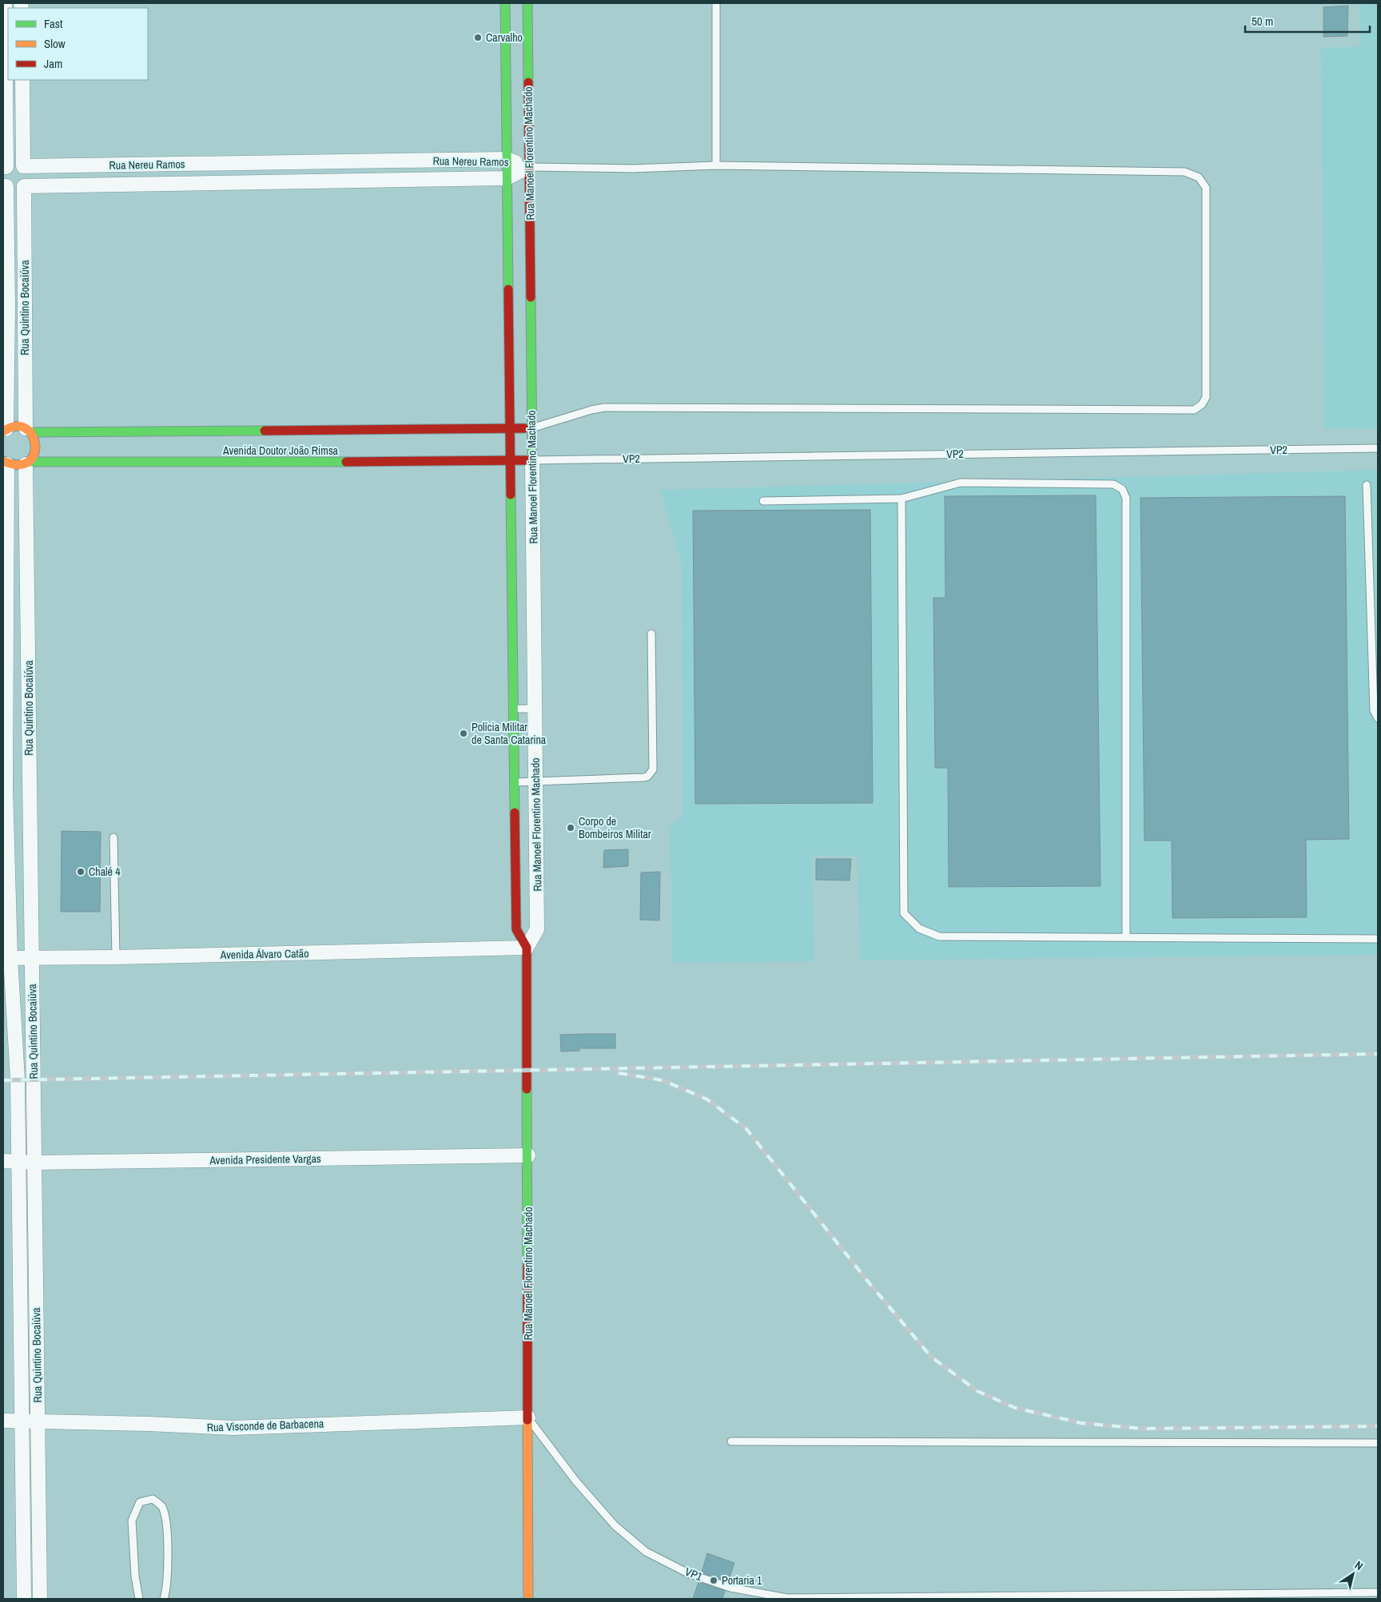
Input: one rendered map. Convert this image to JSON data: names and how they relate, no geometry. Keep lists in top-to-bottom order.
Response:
{
  "streets": {
    "street": [
      "Rua Manoel Florentino Machado",
      "Rua Nereu Ramos",
      "Rua Quintino Bocaiúva",
      "Avenida Doutor João Rimsa",
      "Avenida Álvaro Catão",
      "Avenida Presidente Vargas",
      "Rua Visconde de Barbacena"
    ],
    "lane": ["VP2", "VP1"]
  },
  "crossings": [
    ["Rua Manoel Florentino Machado", "Rua Nereu Ramos"],
    ["Rua Manoel Florentino Machado", "VP2"],
    ["Rua Manoel Florentino Machado", "Avenida Doutor João Rimsa"],
    ["Rua Manoel Florentino Machado", "Avenida Álvaro Catão"],
    ["Rua Manoel Florentino Machado", "Avenida Presidente Vargas"],
    ["Rua Manoel Florentino Machado", "Rua Visconde de Barbacena"],
    ["Rua Manoel Florentino Machado", "VP1"],
    ["Rua Nereu Ramos", "Rua Quintino Bocaiúva"],
    ["Rua Quintino Bocaiúva", "Avenida Doutor João Rimsa"],
    ["Rua Quintino Bocaiúva", "Avenida Álvaro Catão"],
    ["Rua Quintino Bocaiúva", "Avenida Presidente Vargas"],
    ["Rua Quintino Bocaiúva", "Rua Visconde de Barbacena"],
    ["VP2", "Avenida Doutor João Rimsa"],
    ["Rua Visconde de Barbacena", "VP1"]
  ],
  "places": [
    "Carvalho",
    "Polícia Militar de Santa Catarina",
    "Corpo de Bombeiros Militar",
    "Chalé 4",
    "Portaria 1"
  ],
  "legend": ["Fast", "Slow", "Jam"],
  "scale_bar": "50 m",
  "north": "top right"
}
